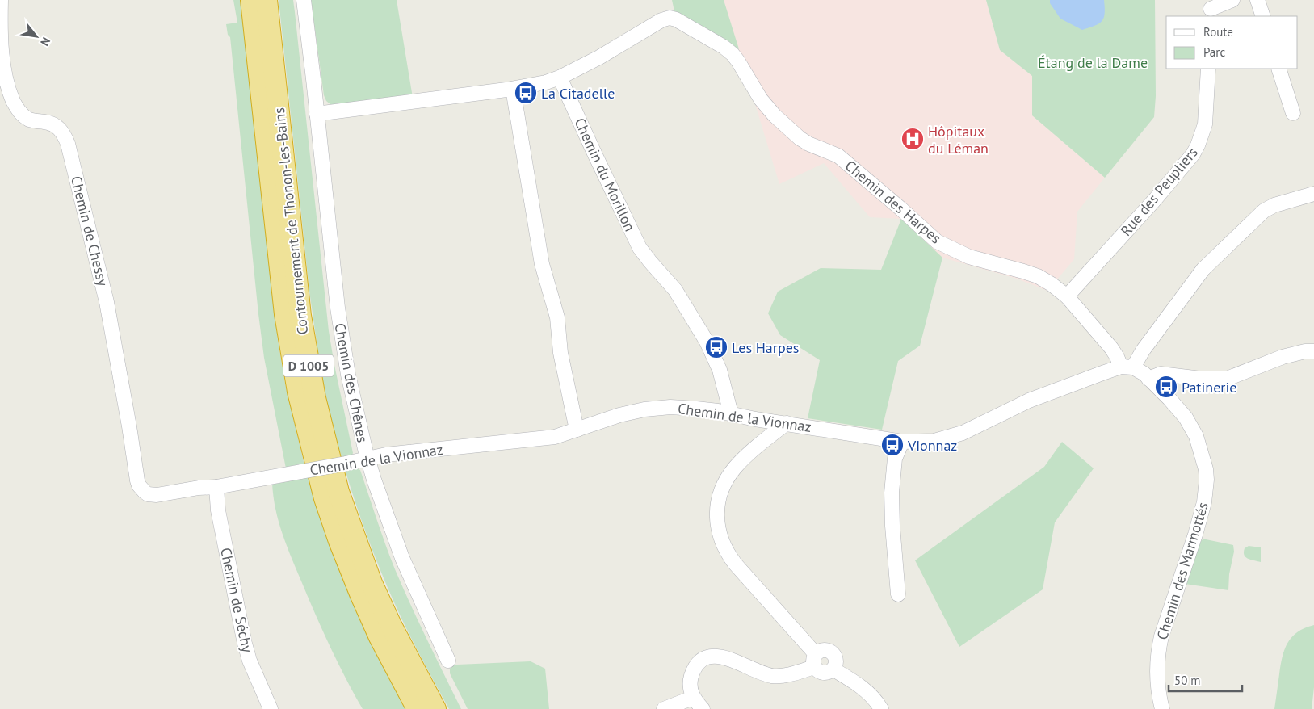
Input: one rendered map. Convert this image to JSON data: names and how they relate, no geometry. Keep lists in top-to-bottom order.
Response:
{
  "streets": {
    "highway": ["Contournement de Thonon-les-Bains", "D 1005"],
    "street": [
      "Chemin du Morillon",
      "Rue des Peupliers",
      "Chemin des Harpes",
      "Chemin de Chessy",
      "Chemin des Chênes",
      "Chemin de la Vionnaz",
      "Chemin des Marmottés",
      "Chemin de Séchy"
    ]
  },
  "crossings": [
    ["Chemin du Morillon", "Chemin des Harpes"],
    ["Chemin du Morillon", "Chemin de la Vionnaz"],
    ["Rue des Peupliers", "Chemin des Harpes"],
    ["Chemin des Harpes", "Chemin de la Vionnaz"],
    ["Chemin des Harpes", "Chemin des Marmottés"],
    ["Chemin de Chessy", "Chemin de la Vionnaz"],
    ["Chemin des Chênes", "Chemin de la Vionnaz"],
    ["Chemin de la Vionnaz", "Chemin de Séchy"]
  ],
  "parks": ["Étang de la Dame"],
  "places": {
    "bus stop": [
      "La Citadelle",
      "Les Harpes",
      "Patinerie",
      "Vionnaz"
    ],
    "hospital": ["Hôpitaux du Léman"]
  },
  "legend": ["Route", "Parc"],
  "scale_bar": "50 m",
  "north": "bottom right"
}
